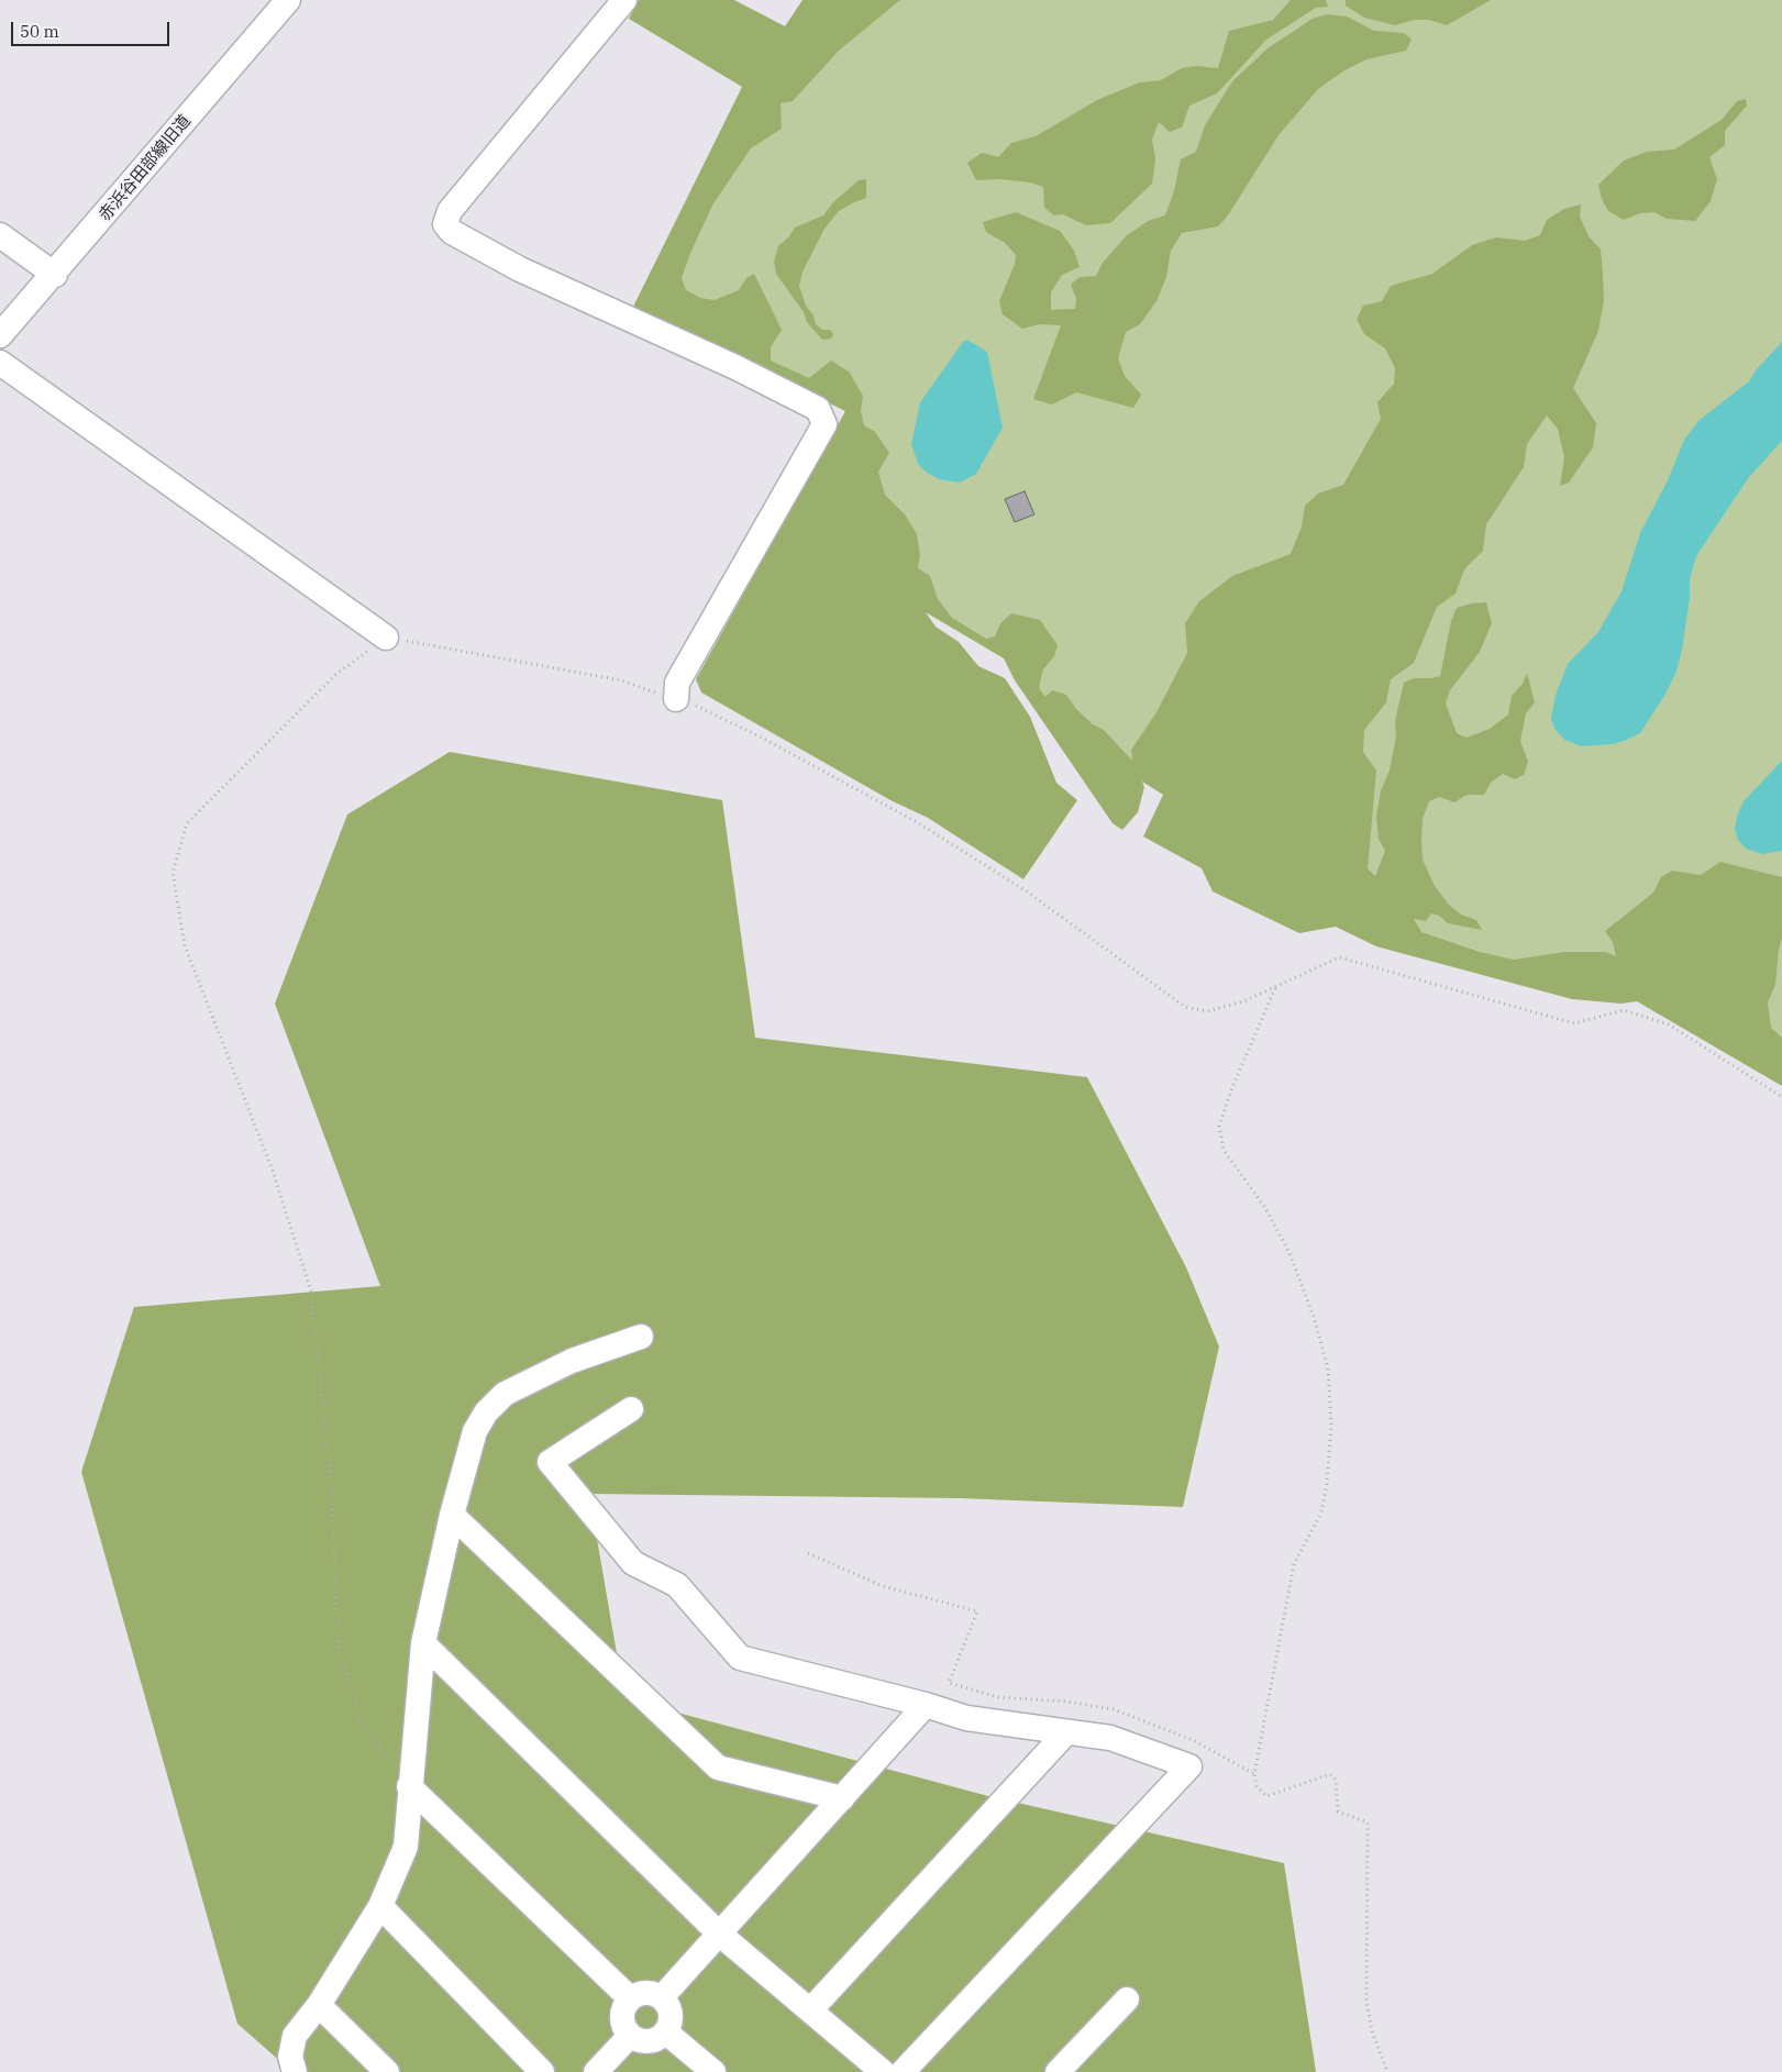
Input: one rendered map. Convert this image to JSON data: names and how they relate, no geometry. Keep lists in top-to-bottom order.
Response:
{
  "streets": {
    "street": ["赤浜谷田部線旧道"]
  },
  "scale_bar": "50 m"
}
